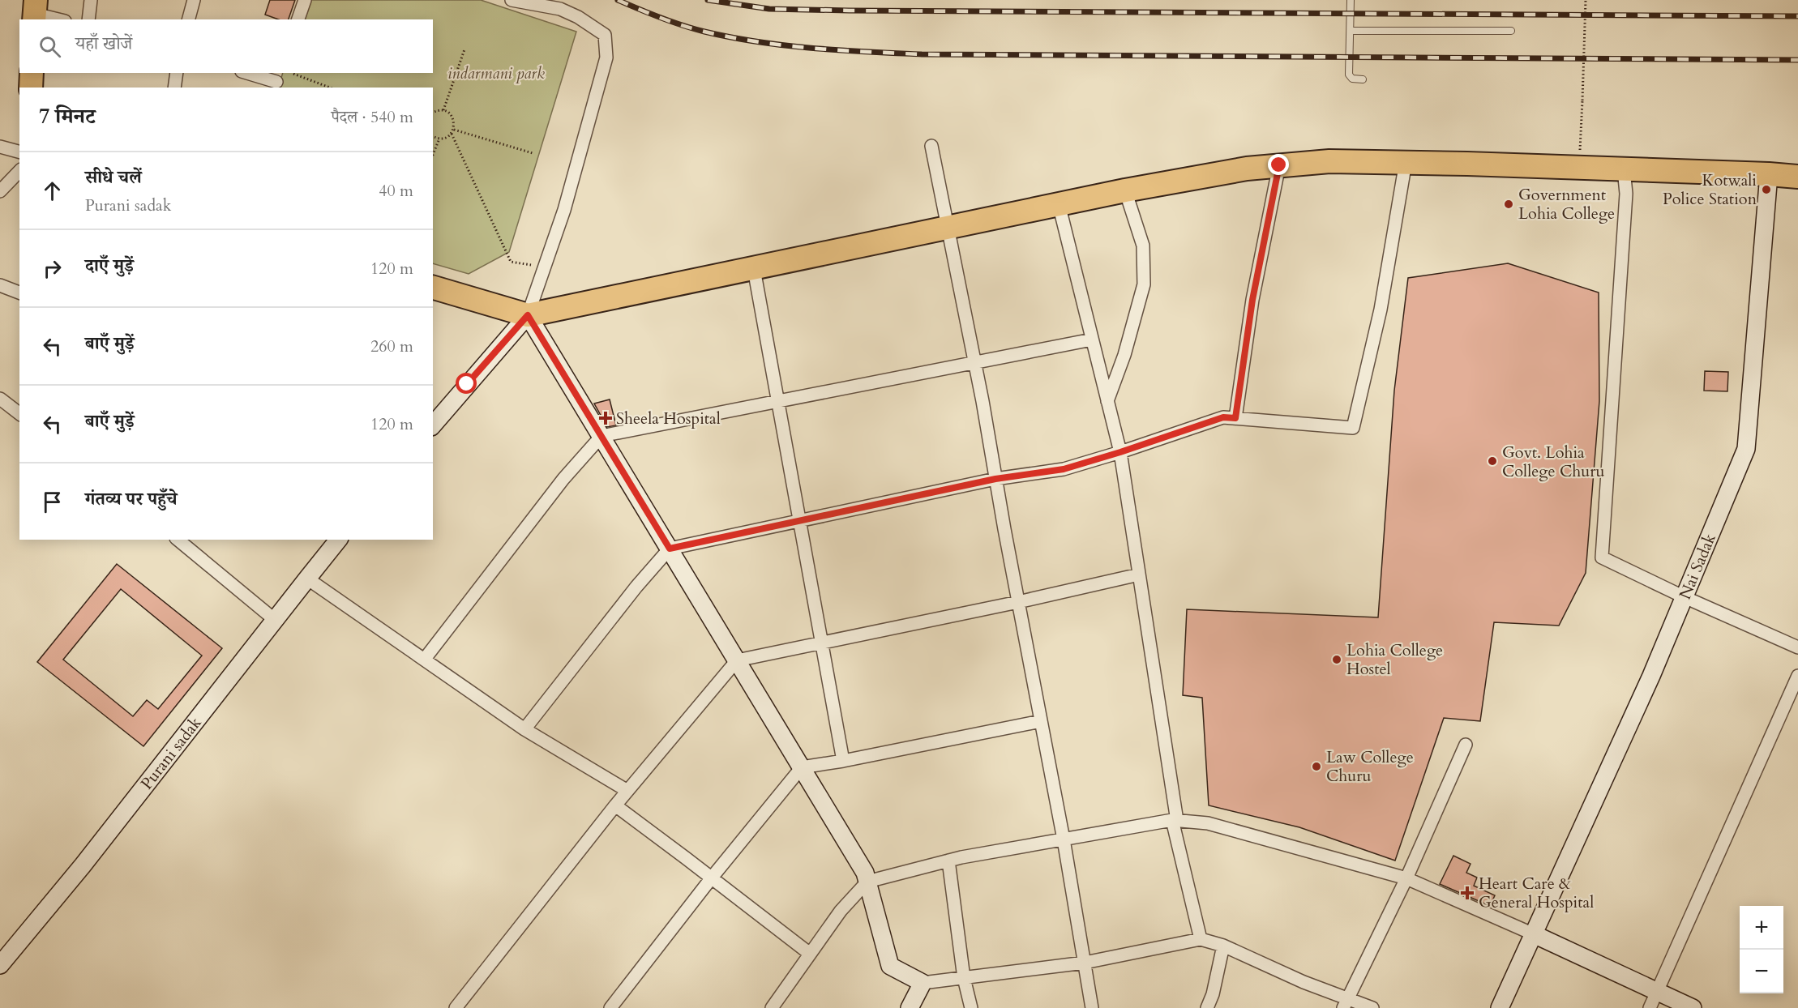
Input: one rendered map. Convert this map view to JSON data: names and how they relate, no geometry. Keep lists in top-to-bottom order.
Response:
{
  "streets": {
    "main road": ["Nai Sadak", "Purani sadak"]
  },
  "parks": ["indarmani park"],
  "places": {
    "other": [
      "Kotwali Police Station",
      "Government Lohia College",
      "Govt. Lohia College Churu",
      "Lohia College Hostel",
      "Law College Churu"
    ],
    "health": ["Sheela Hospital", "Heart Care & General Hospital"]
  },
  "page": {
    "search": "यहाँ खोजें",
    "heading": ["7 मिनट", "पैदल · 540 m"],
    "list": [
      ["सीधे चलें", "Purani sadak", "40 m"],
      ["दाएँ मुड़ें", "120 m"],
      ["बाएँ मुड़ें", "260 m"],
      ["बाएँ मुड़ें", "120 m"],
      "गंतव्य पर पहुँचे"
    ],
    "map_buttons": ["+", "−"]
  }
}
